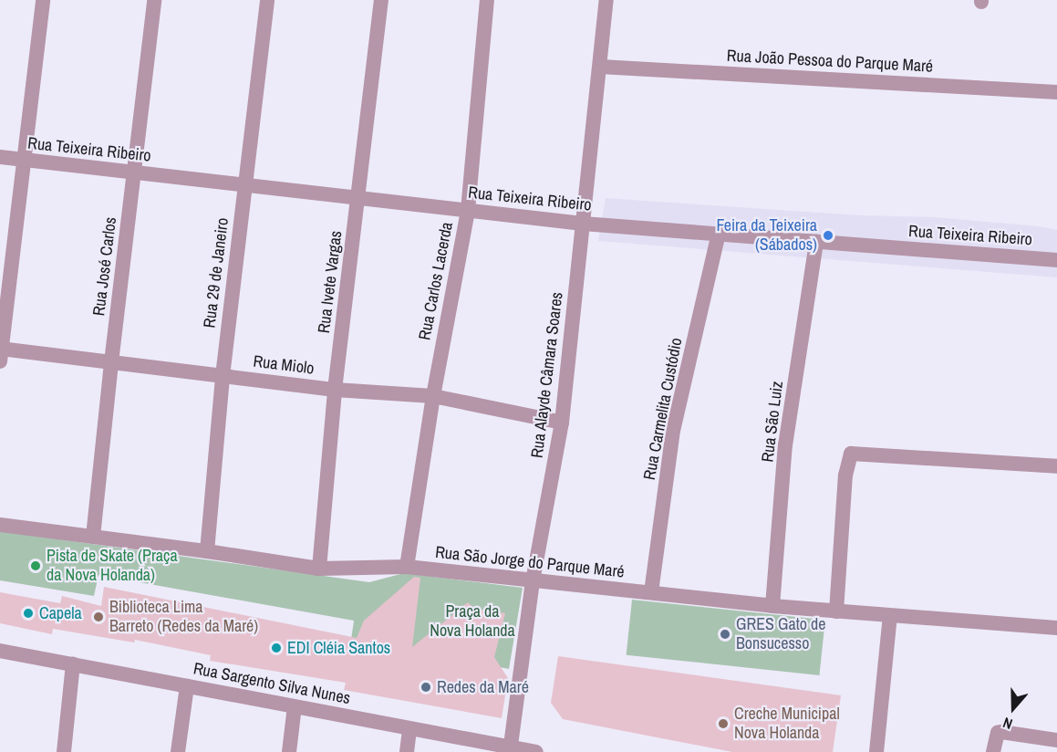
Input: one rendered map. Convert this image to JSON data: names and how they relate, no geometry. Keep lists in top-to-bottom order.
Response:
{
  "streets": {
    "street": [
      "Rua João Pessoa do Parque Maré",
      "Rua Teixeira Ribeiro",
      "Rua José Carlos",
      "Rua 29 de Janeiro",
      "Rua Carlos Lacerda",
      "Rua Ivete Vargas",
      "Rua Miolo",
      "Rua Alayde Câmara Soares",
      "Rua Carmelita Custódio",
      "Rua São Luiz",
      "Rua São Jorge do Parque Maré",
      "Rua Sargento Silva Nunes"
    ]
  },
  "crossings": [
    ["Rua João Pessoa do Parque Maré", "Rua Alayde Câmara Soares"],
    ["Rua Teixeira Ribeiro", "Rua José Carlos"],
    ["Rua Teixeira Ribeiro", "Rua 29 de Janeiro"],
    ["Rua Teixeira Ribeiro", "Rua Carlos Lacerda"],
    ["Rua Teixeira Ribeiro", "Rua Ivete Vargas"],
    ["Rua Teixeira Ribeiro", "Rua Alayde Câmara Soares"],
    ["Rua Teixeira Ribeiro", "Rua Carmelita Custódio"],
    ["Rua Teixeira Ribeiro", "Rua São Luiz"],
    ["Rua José Carlos", "Rua Miolo"],
    ["Rua José Carlos", "Rua São Jorge do Parque Maré"],
    ["Rua 29 de Janeiro", "Rua Miolo"],
    ["Rua 29 de Janeiro", "Rua São Jorge do Parque Maré"],
    ["Rua Carlos Lacerda", "Rua Miolo"],
    ["Rua Carlos Lacerda", "Rua São Jorge do Parque Maré"],
    ["Rua Ivete Vargas", "Rua Miolo"],
    ["Rua Ivete Vargas", "Rua São Jorge do Parque Maré"],
    ["Rua Miolo", "Rua Alayde Câmara Soares"],
    ["Rua Alayde Câmara Soares", "Rua São Jorge do Parque Maré"],
    ["Rua Alayde Câmara Soares", "Rua Sargento Silva Nunes"],
    ["Rua Carmelita Custódio", "Rua São Jorge do Parque Maré"],
    ["Rua São Luiz", "Rua São Jorge do Parque Maré"]
  ],
  "parks": ["Praça da Nova Holanda"],
  "places": [
    "Feira da Teixeira (Sábados)",
    "Pista de Skate (Praça da Nova Holanda)",
    "Capela",
    "Biblioteca Lima Barreto (Redes da Maré)",
    "GRES Gato de Bonsucesso",
    "EDI Cléia Santos",
    "Redes da Maré",
    "Creche Municipal Nova Holanda"
  ],
  "north": "bottom"
}
